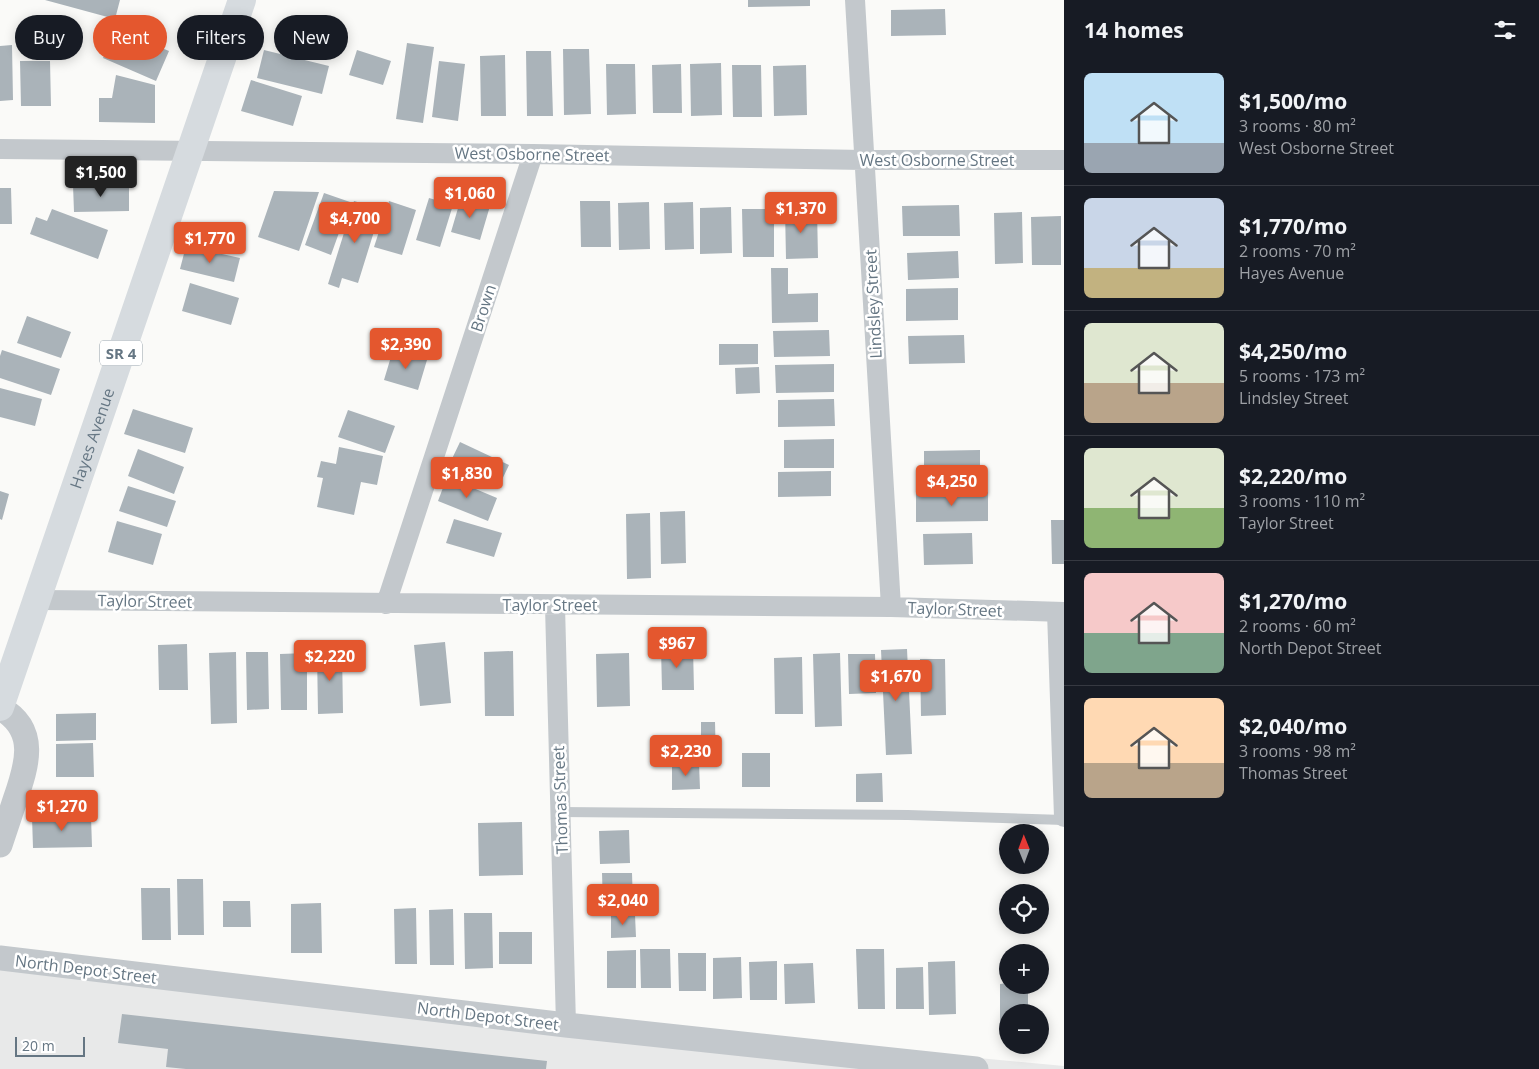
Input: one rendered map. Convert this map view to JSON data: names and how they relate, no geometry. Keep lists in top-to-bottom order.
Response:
{
  "streets": {
    "main road": ["SR 4", "Hayes Avenue"],
    "street": [
      "West Osborne Street",
      "Lindsley Street",
      "Brown",
      "Taylor Street",
      "Thomas Street",
      "North Depot Street"
    ]
  },
  "crossings": [
    ["West Osborne Street", "Lindsley Street"],
    ["West Osborne Street", "Brown"],
    ["West Osborne Street", "Hayes Avenue"],
    ["Lindsley Street", "Taylor Street"],
    ["Brown", "Taylor Street"],
    ["Hayes Avenue", "Taylor Street"],
    ["Taylor Street", "Thomas Street"],
    ["Thomas Street", "North Depot Street"]
  ],
  "scale_bar": "20 m",
  "north": "top",
  "page": {
    "heading": "14 homes",
    "chip": [
      "Buy",
      "Rent",
      "Filters",
      "New"
    ],
    "list": [
      {
        "name": "$1,500/mo",
        "note": "3 rooms · 80 m² · West Osborne Street"
      },
      {
        "name": "$1,770/mo",
        "note": "2 rooms · 70 m² · Hayes Avenue"
      },
      {
        "name": "$4,250/mo",
        "note": "5 rooms · 173 m² · Lindsley Street"
      },
      {
        "name": "$2,220/mo",
        "note": "3 rooms · 110 m² · Taylor Street"
      },
      {
        "name": "$1,270/mo",
        "note": "2 rooms · 60 m² · North Depot Street"
      },
      {
        "name": "$2,040/mo",
        "note": "3 rooms · 98 m² · Thomas Street"
      }
    ],
    "price": [
      "$1,500",
      "$1,060",
      "$1,370",
      "$4,700",
      "$1,770",
      "$2,390",
      "$1,830",
      "$4,250",
      "$967",
      "$2,220",
      "$1,670",
      "$2,230",
      "$1,270",
      "$2,040"
    ],
    "map_buttons": ["+", "−"],
    "scale": "20 m"
  }
}
